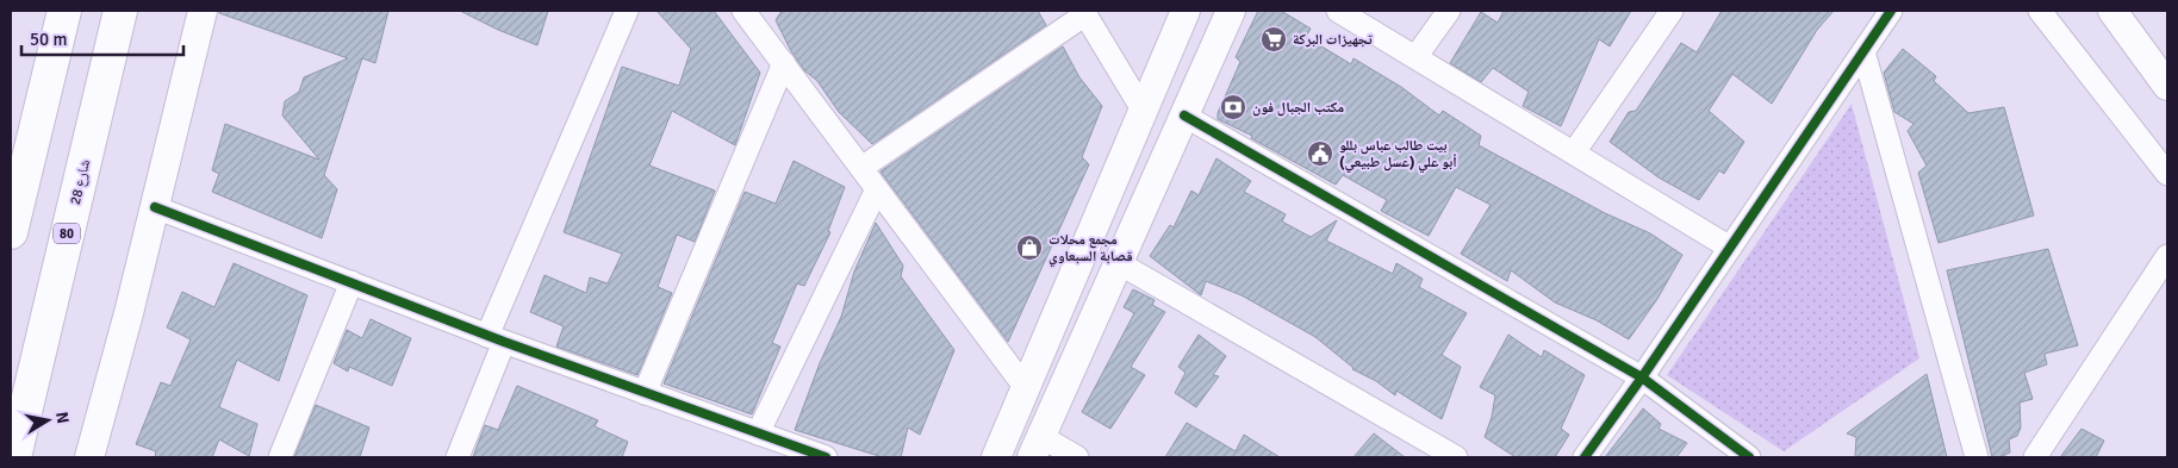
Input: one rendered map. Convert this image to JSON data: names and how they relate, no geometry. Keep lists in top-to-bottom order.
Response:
{
  "streets": {
    "highway": ["شارع 28", "80"]
  },
  "places": {
    "supermarket": ["تجهيزات البركة"],
    "bank": ["مكتب الجبال فون"],
    "public building": ["بيت طالب عباس بللو أبو علي (عسل طبيعي)"],
    "shop": ["مجمع محلات قصابة السبعاوي"]
  },
  "scale_bar": "50 m",
  "north": "right"
}
